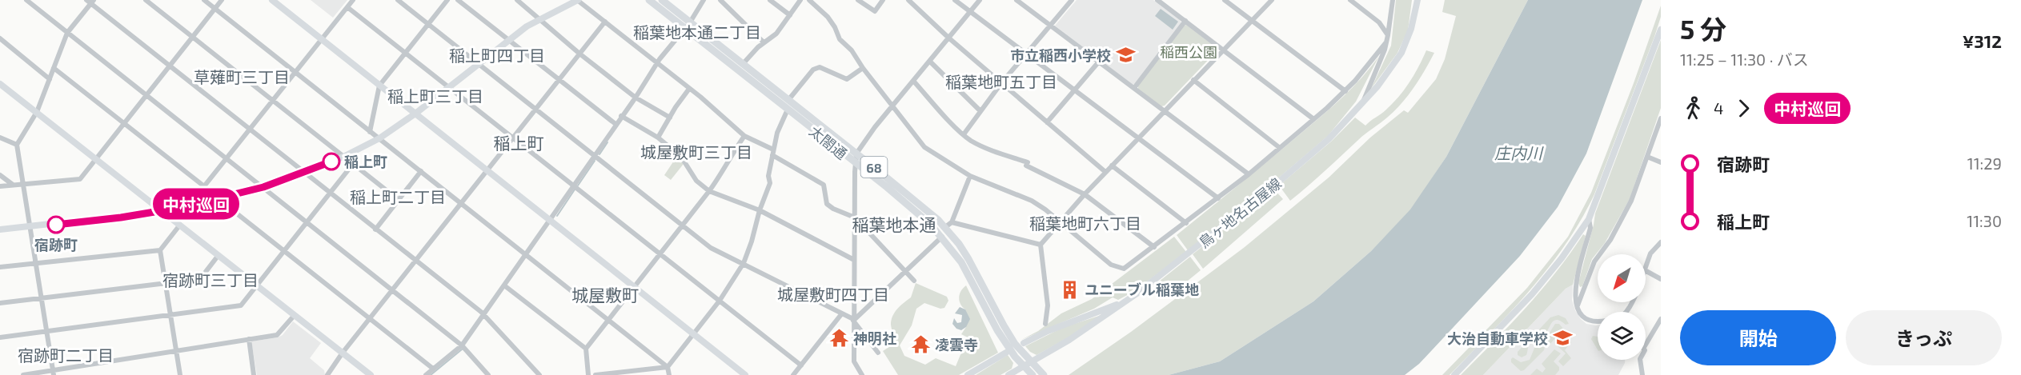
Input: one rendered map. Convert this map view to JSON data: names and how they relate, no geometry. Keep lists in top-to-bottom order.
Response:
{
  "streets": {
    "main road": ["太閤通", "68"],
    "street": ["鳥ヶ地名古屋線"]
  },
  "crossings": [
    ["太閤通", "鳥ヶ地名古屋線"]
  ],
  "districts": [
    "稲葉地本通二丁目",
    "稲上町四丁目",
    "草薙町三丁目",
    "稲葉地町五丁目",
    "稲上町三丁目",
    "稲上町",
    "城屋敷町三丁目",
    "稲上町二丁目",
    "稲葉地町六丁目",
    "稲葉地本通",
    "宿跡町三丁目",
    "城屋敷町",
    "城屋敷町四丁目",
    "宿跡町二丁目"
  ],
  "water": ["庄内川"],
  "parks": ["稲西公園"],
  "places": {
    "school or university": ["市立稲西小学校", "大治自動車学校"],
    "other": ["稲上町", "宿跡町"],
    "building": ["ユニーブル稲葉地"],
    "temple": ["神明社", "凌雲寺"]
  },
  "lines": ["bus line 中村巡回"],
  "north": "bottom left",
  "page": {
    "on_map": "中村巡回",
    "heading": ["5 分", "11:25 – 11:30 · バス", "¥312"],
    "legs": ["4", "中村巡回"],
    "list": [
      {
        "name": "宿跡町",
        "value": "11:29"
      },
      {
        "name": "稲上町",
        "value": "11:30"
      }
    ],
    "buttons": ["開始", "きっぷ"]
  }
}
